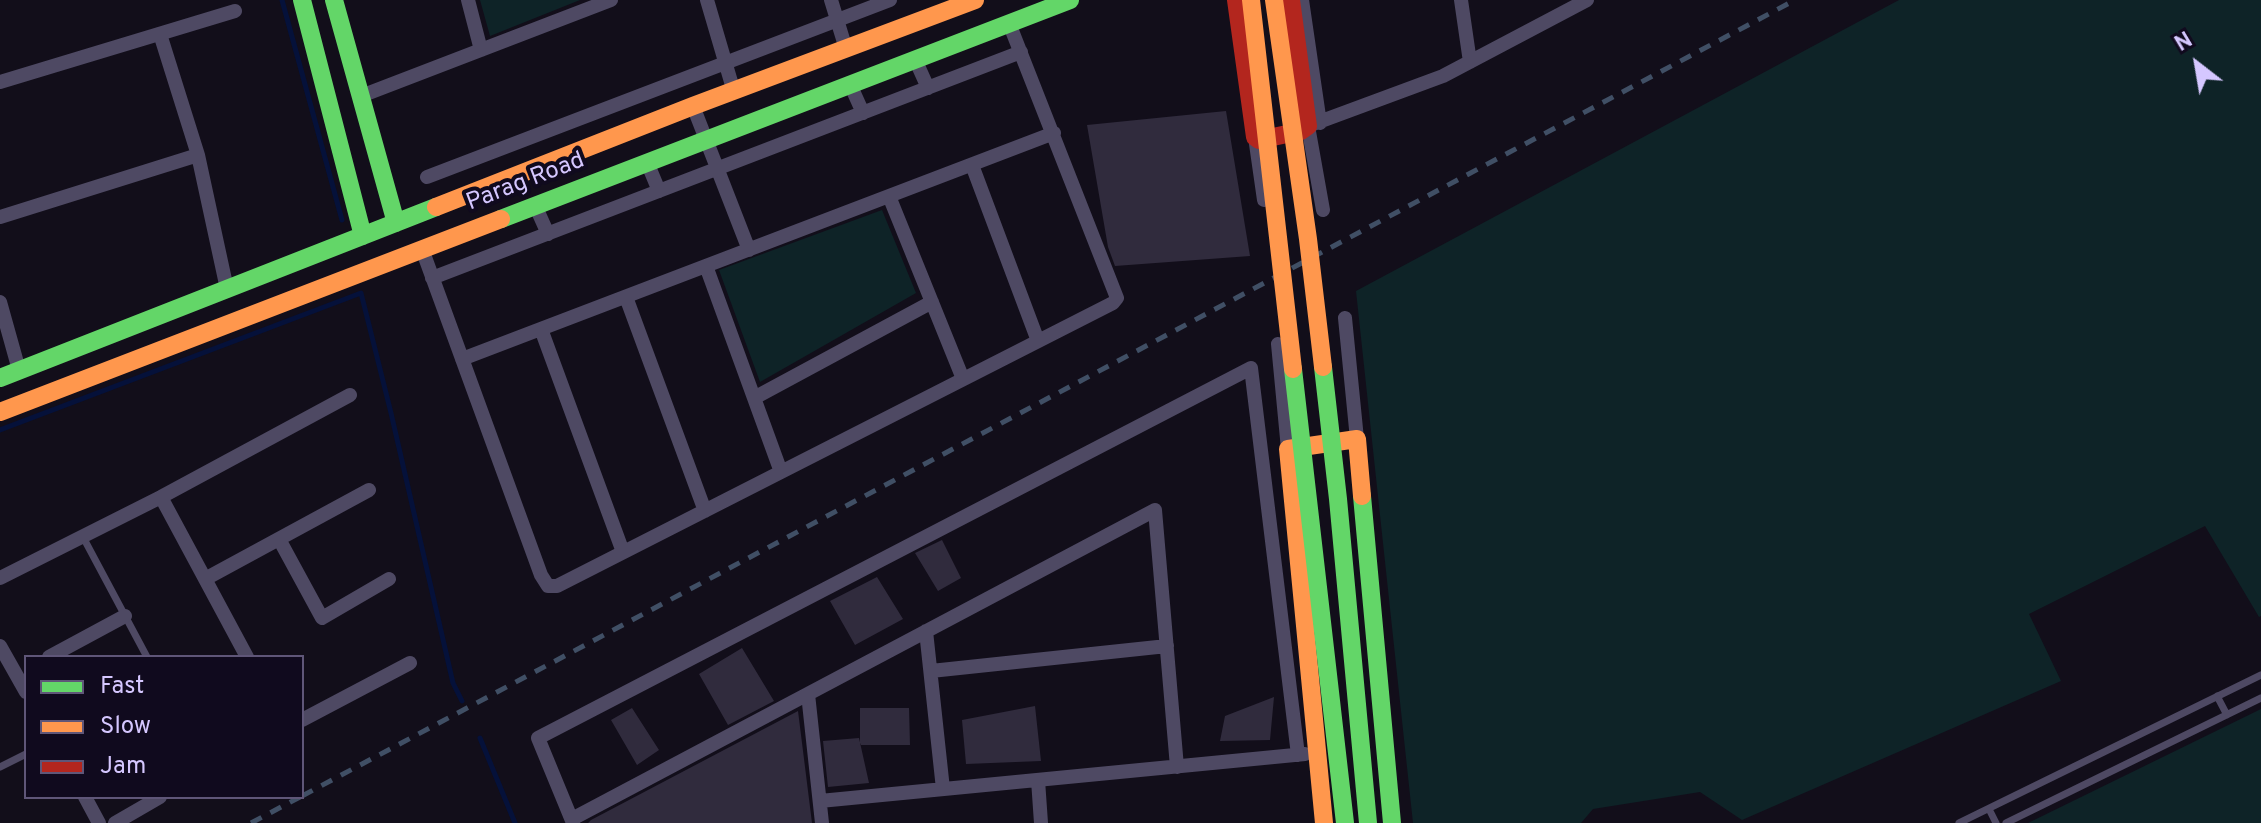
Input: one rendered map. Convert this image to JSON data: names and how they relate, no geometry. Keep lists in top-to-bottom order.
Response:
{
  "streets": {
    "street": ["Parag Road"]
  },
  "legend": ["Fast", "Slow", "Jam"],
  "north": "top left"
}
